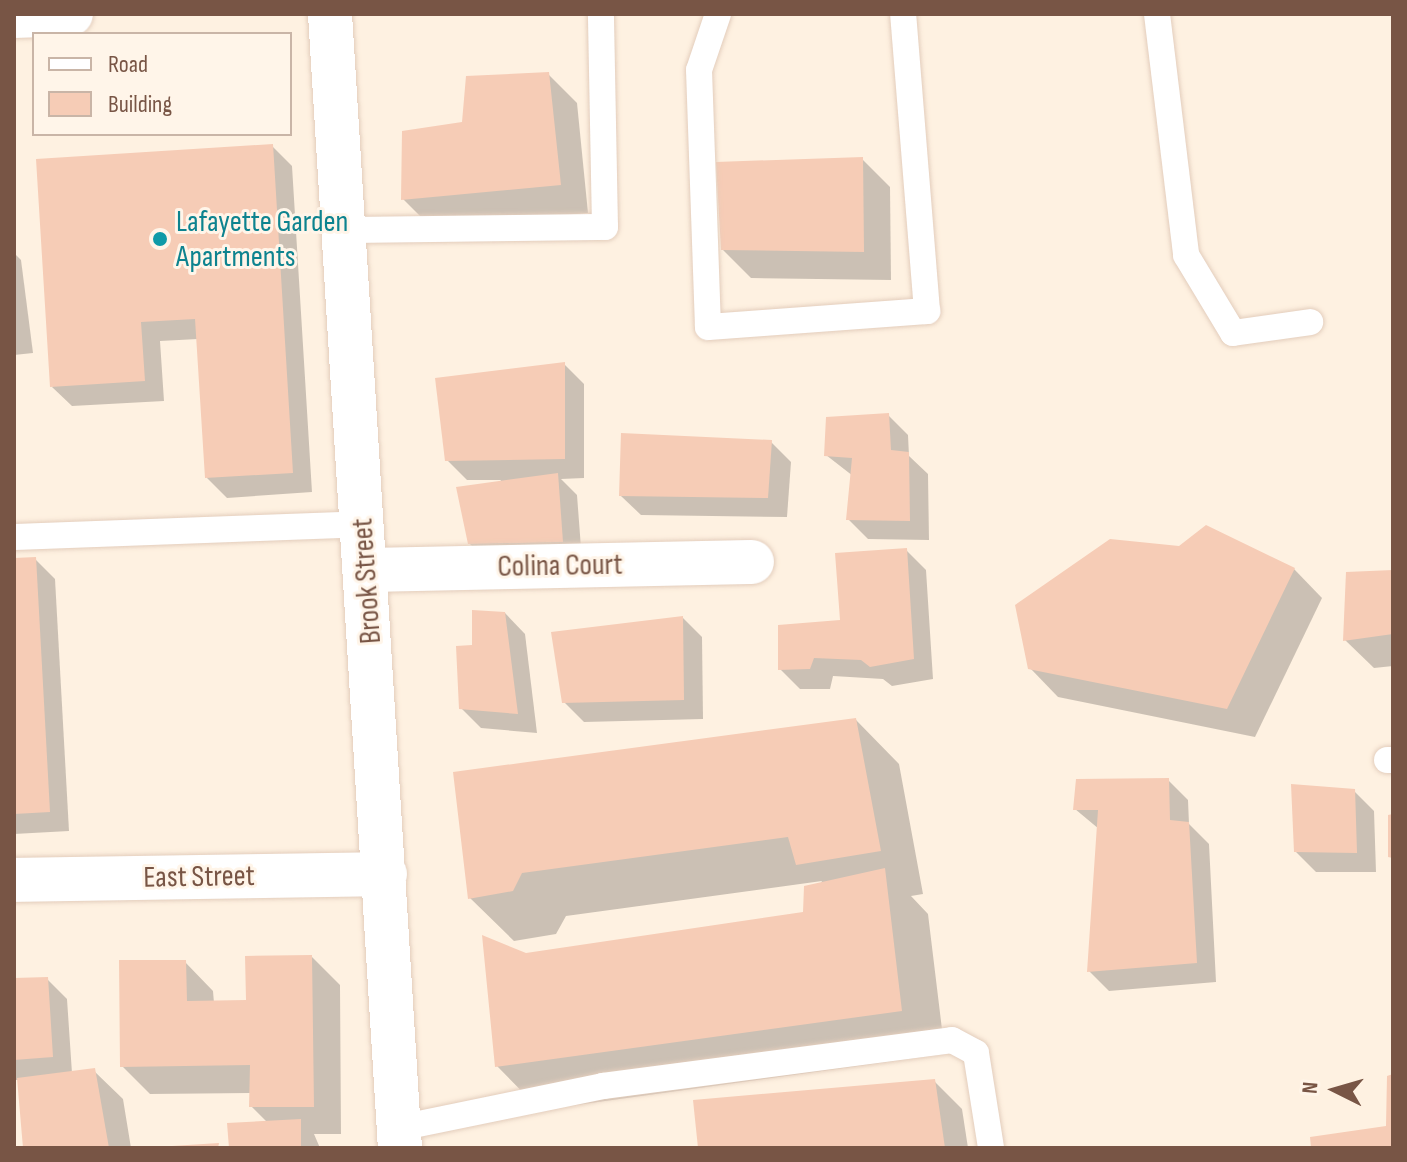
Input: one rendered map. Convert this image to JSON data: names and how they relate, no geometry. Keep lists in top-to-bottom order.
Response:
{
  "streets": {
    "street": ["Colina Court", "Brook Street", "East Street"]
  },
  "crossings": [
    ["Colina Court", "Brook Street"],
    ["Brook Street", "East Street"]
  ],
  "places": ["Lafayette Garden Apartments"],
  "legend": ["Road", "Building"],
  "north": "left"
}
